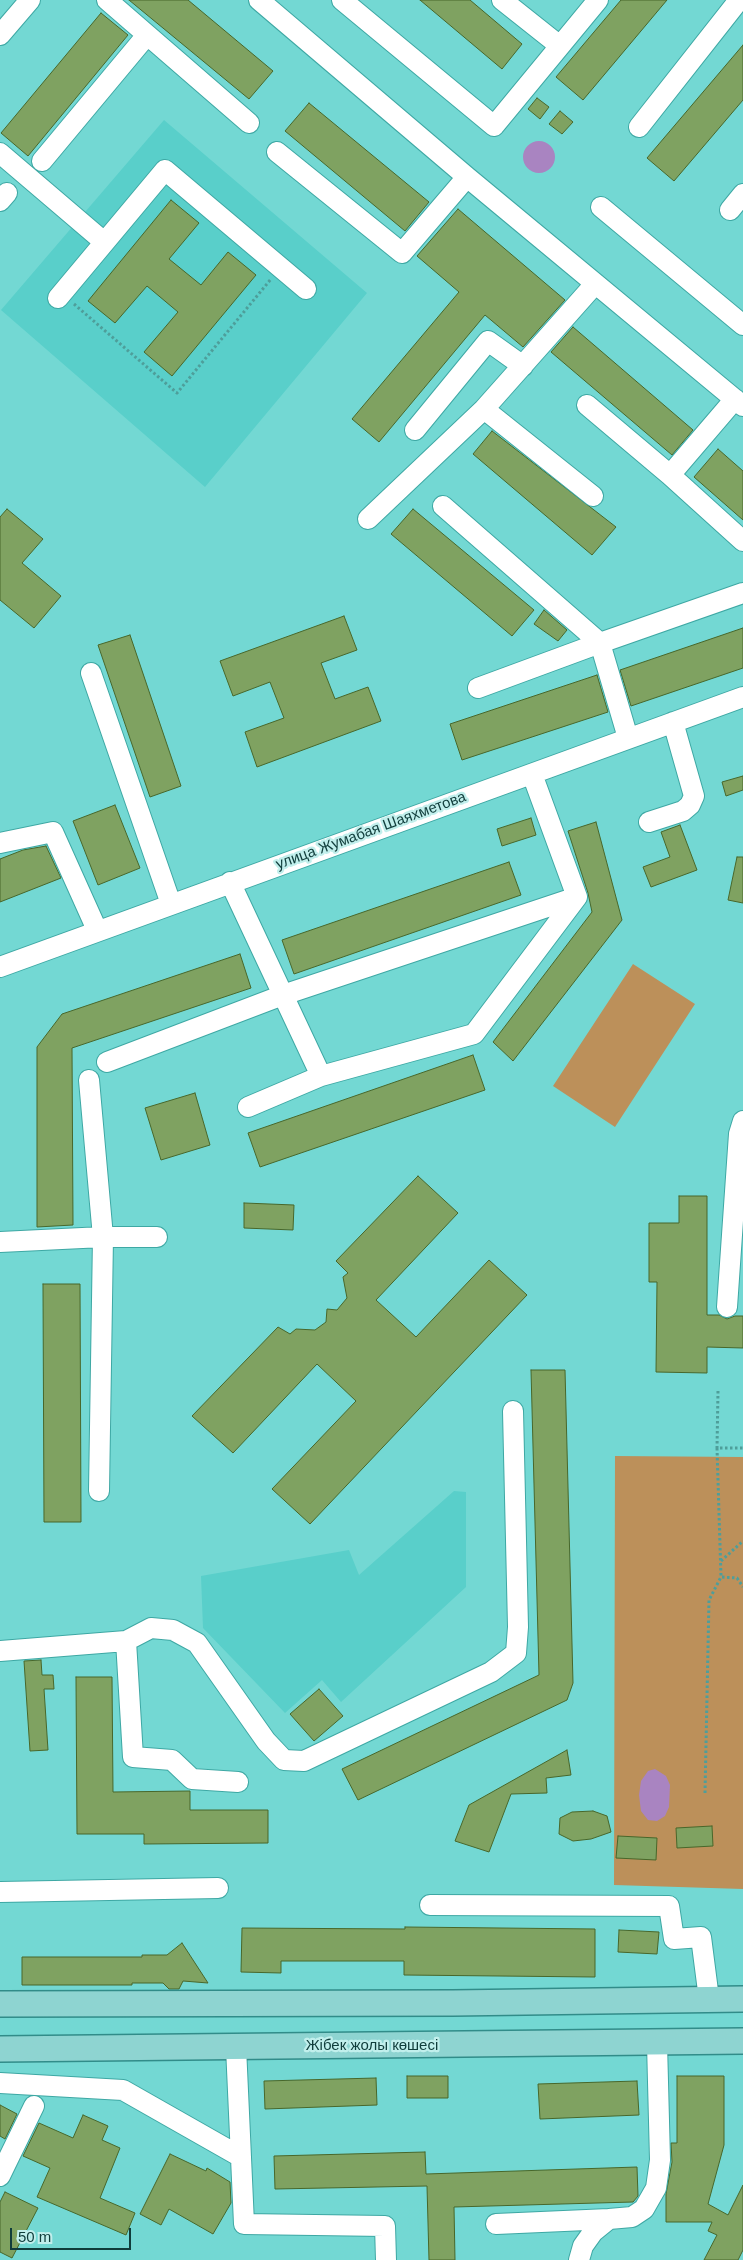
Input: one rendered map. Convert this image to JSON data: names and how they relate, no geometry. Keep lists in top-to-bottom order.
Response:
{
  "streets": {
    "main road": ["Жібек жолы көшесі"],
    "street": ["улица Жумабая Шаяхметова"]
  },
  "scale_bar": "50 m"
}
